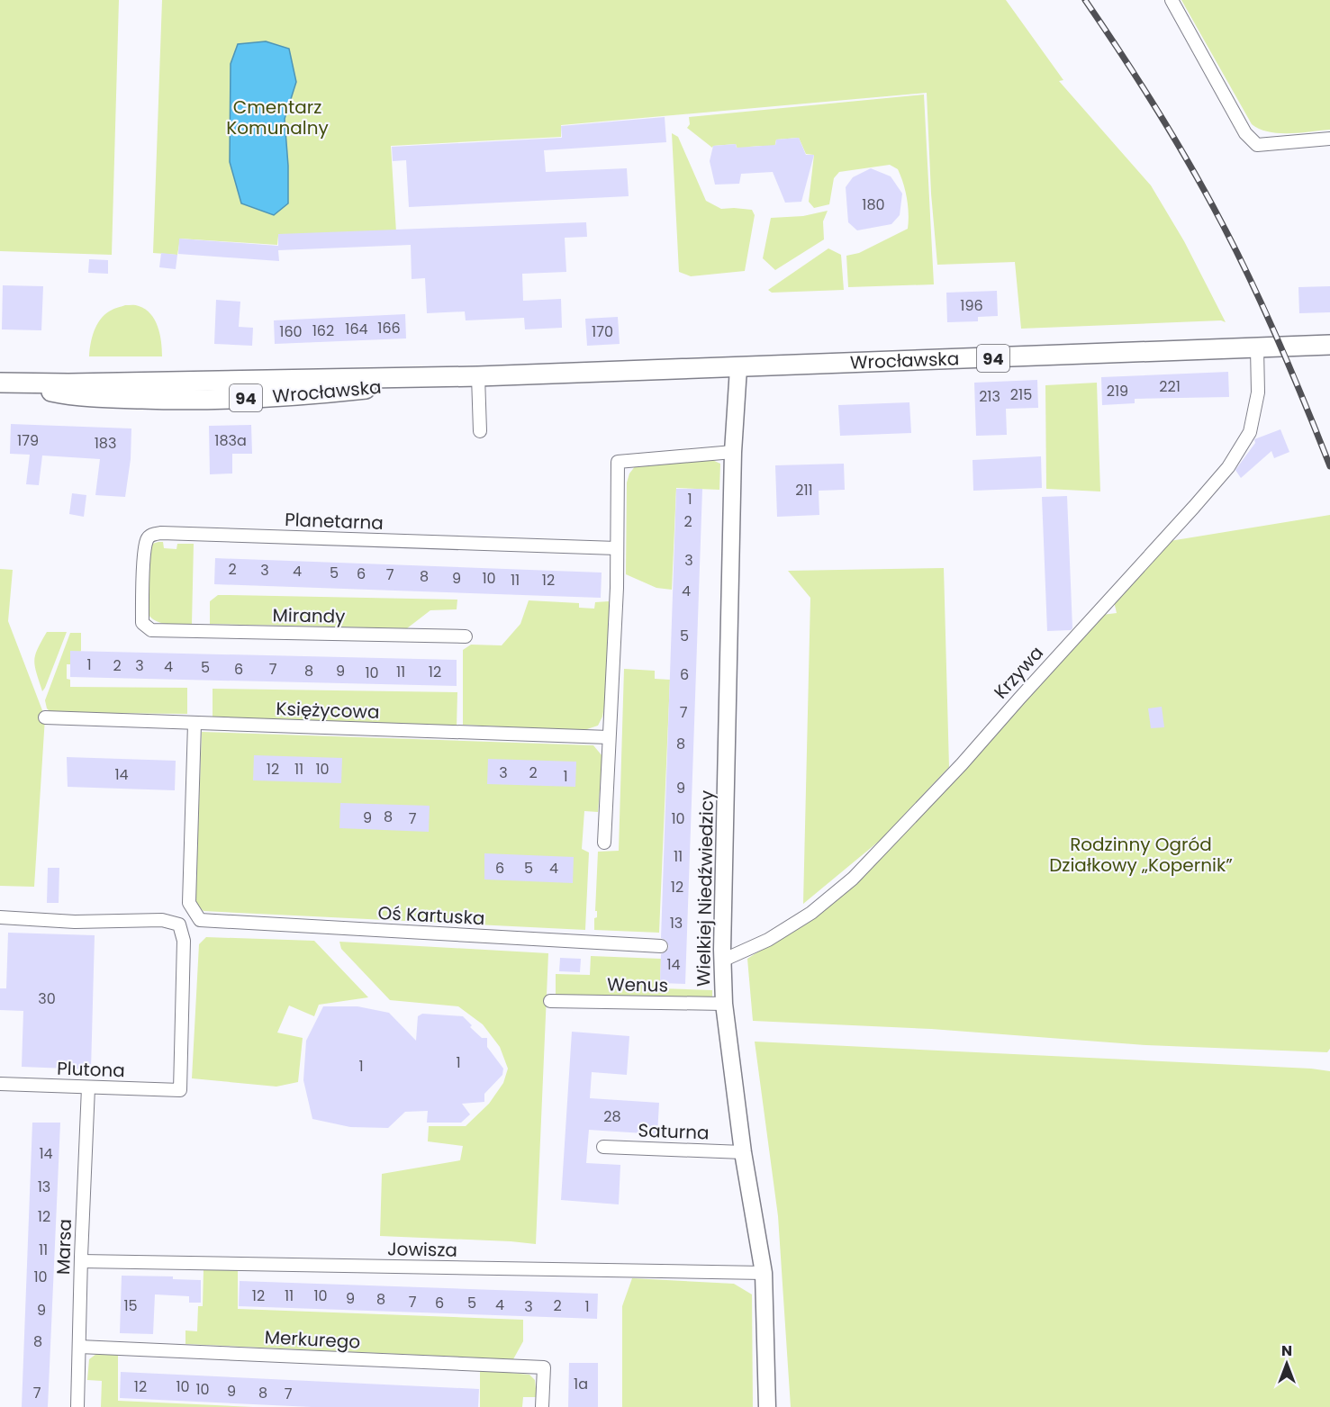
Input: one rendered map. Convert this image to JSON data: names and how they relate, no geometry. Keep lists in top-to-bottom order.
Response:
{
  "streets": {
    "main road": ["94", "Wrocławska"],
    "street": [
      "Planetarna",
      "Mirandy",
      "Krzywa",
      "Księżycowa",
      "Wielkiej Niedźwiedzicy",
      "Oś Kartuska",
      "Wenus",
      "Plutona",
      "Saturna",
      "Marsa",
      "Jowisza",
      "Merkurego"
    ]
  },
  "crossings": [
    ["Wrocławska", "Krzywa"],
    ["Wrocławska", "Wielkiej Niedźwiedzicy"],
    ["Planetarna", "Mirandy"],
    ["Krzywa", "Wielkiej Niedźwiedzicy"],
    ["Księżycowa", "Oś Kartuska"],
    ["Wielkiej Niedźwiedzicy", "Wenus"],
    ["Wielkiej Niedźwiedzicy", "Saturna"],
    ["Wielkiej Niedźwiedzicy", "Jowisza"],
    ["Plutona", "Marsa"],
    ["Marsa", "Jowisza"],
    ["Marsa", "Merkurego"]
  ],
  "parks": ["Cmentarz Komunalny", "Rodzinny Ogród Działkowy „Kopernik”"],
  "house_numbers": [
    "180",
    "196",
    "166",
    "164",
    "162",
    "160",
    "170",
    "221",
    "219",
    "215",
    "213",
    "179",
    "183a",
    "183",
    "211",
    "1",
    "2",
    "3",
    "2",
    "3",
    "4",
    "5",
    "6",
    "7",
    "8",
    "9",
    "10",
    "11",
    "12",
    "4",
    "5",
    "1",
    "2",
    "3",
    "4",
    "5",
    "6",
    "7",
    "8",
    "9",
    "11",
    "12",
    "10",
    "6",
    "7",
    "8",
    "12",
    "11",
    "10",
    "3",
    "2",
    "14",
    "1",
    "9",
    "8",
    "9",
    "7",
    "10",
    "11",
    "6",
    "5",
    "4",
    "12",
    "13",
    "14",
    "30",
    "1",
    "1",
    "28",
    "14",
    "13",
    "12",
    "11",
    "10",
    "12",
    "11",
    "10",
    "9",
    "8",
    "7",
    "6",
    "5",
    "4",
    "15",
    "2",
    "3",
    "1",
    "9",
    "8",
    "1a",
    "12",
    "10",
    "10",
    "9",
    "7",
    "8",
    "7"
  ],
  "north": "top"
}
